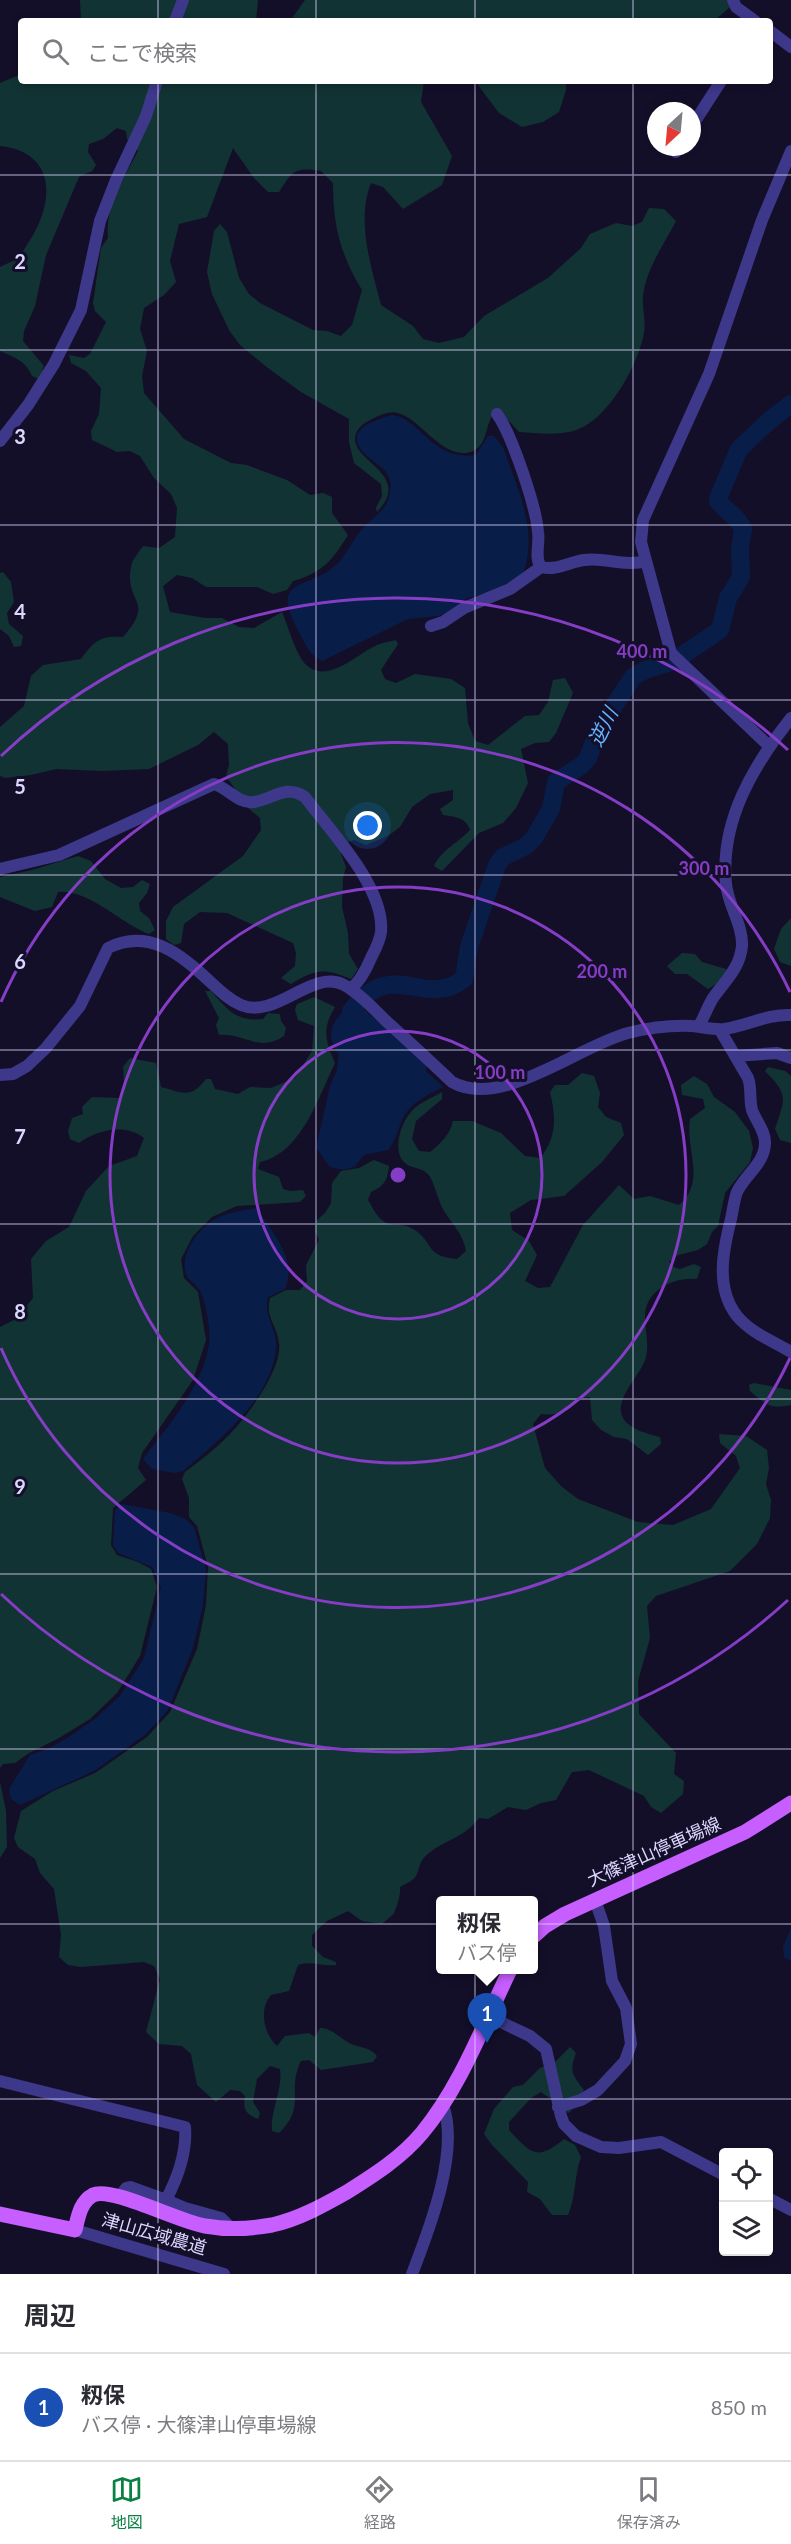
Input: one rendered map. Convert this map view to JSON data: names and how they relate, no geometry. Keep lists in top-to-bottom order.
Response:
{
  "streets": {
    "main road": ["大篠津山停車場線"],
    "street": ["津山広域農道"]
  },
  "water": ["逆川"],
  "north": "bottom left",
  "page": {
    "search": "ここで検索",
    "popup": ["籾保", "バス停"],
    "pins": "1",
    "heading": "周辺",
    "list": [
      {
        "mark": "1",
        "name": "籾保",
        "note": "バス停 · 大篠津山停車場線",
        "value": "850 m"
      }
    ],
    "nav": ["地図", "経路", "保存済み"]
  },
  "grid": {
    "rows": [
      "2",
      "3",
      "4",
      "5",
      "6",
      "7",
      "8",
      "9"
    ]
  },
  "rings": [
    "400 m",
    "300 m",
    "200 m",
    "100 m"
  ]
}
